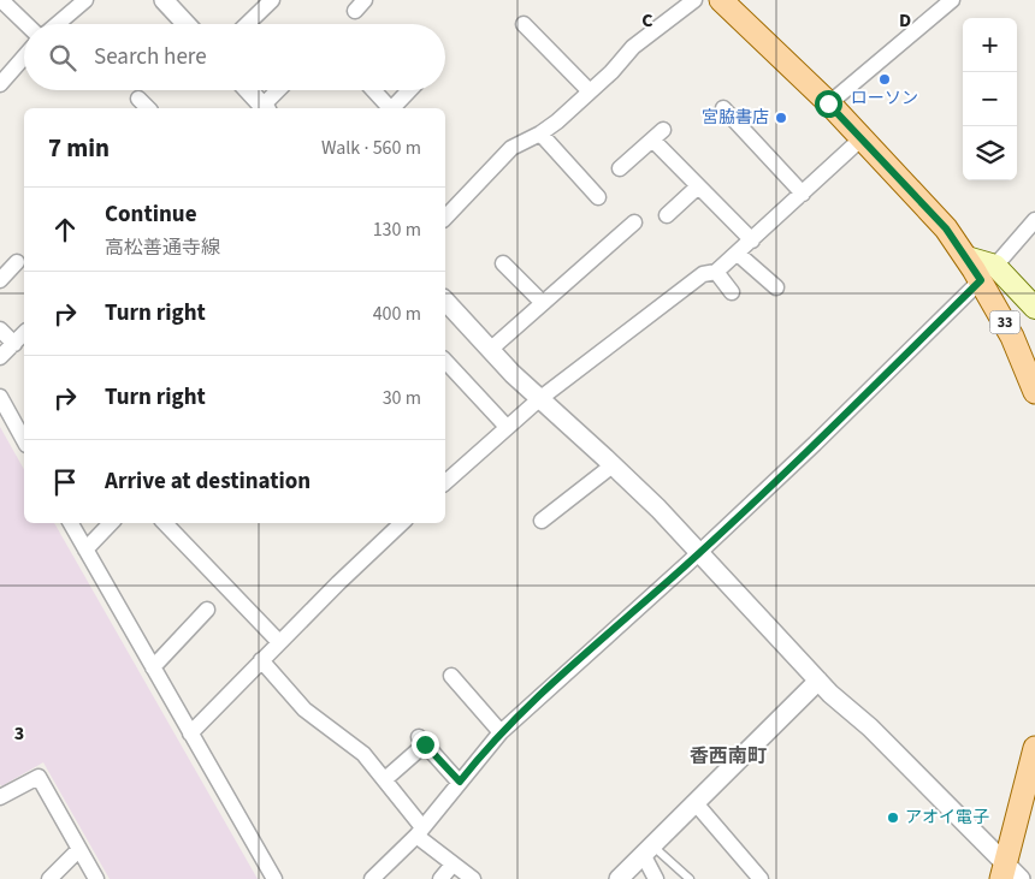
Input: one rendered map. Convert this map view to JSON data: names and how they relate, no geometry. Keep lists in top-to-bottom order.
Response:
{
  "streets": {
    "main road": ["33"]
  },
  "districts": ["香西南町"],
  "places": ["ローソン", "宮脇書店", "アオイ電子"],
  "page": {
    "map_buttons": ["+", "−"],
    "search": "Search here",
    "heading": ["7 min", "Walk · 560 m"],
    "list": [
      ["Continue", "高松善通寺線", "130 m"],
      ["Turn right", "400 m"],
      ["Turn right", "30 m"],
      "Arrive at destination"
    ]
  },
  "grid": {
    "columns": ["C", "D"],
    "rows": ["3"]
  }
}
